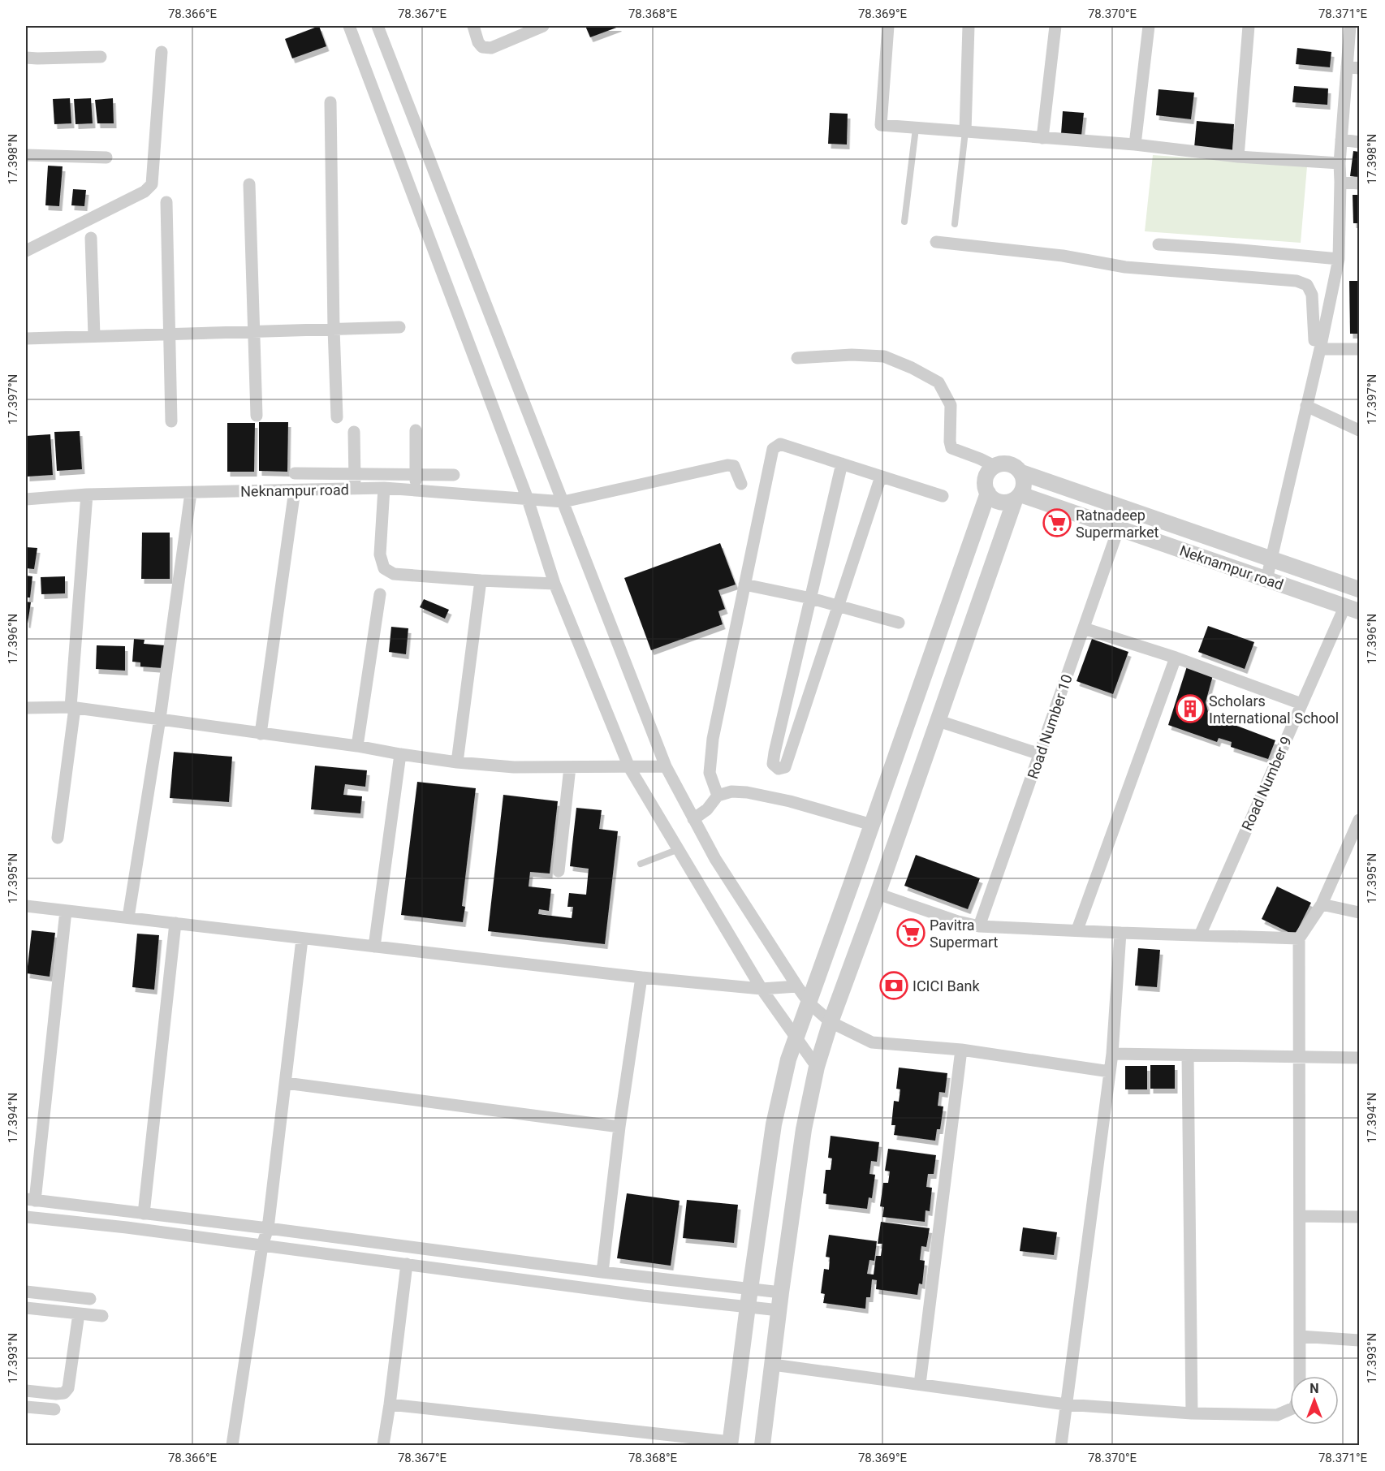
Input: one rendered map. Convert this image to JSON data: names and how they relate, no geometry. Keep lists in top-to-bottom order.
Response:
{
  "streets": {
    "street": ["Neknampur road", "Road Number 10", "Road Number 9"]
  },
  "crossings": [
    ["Neknampur road", "Road Number 10"],
    ["Neknampur road", "Road Number 9"]
  ],
  "places": {
    "supermarket": ["Ratnadeep Supermarket", "Pavitra Supermart"],
    "building": ["Scholars International School"],
    "bank": ["ICICI Bank"]
  },
  "north": "top",
  "coordinates": [
    "78.366°E",
    "78.367°E",
    "78.368°E",
    "78.369°E",
    "78.370°E",
    "78.371°E",
    "17.398°N",
    "17.397°N",
    "17.396°N",
    "17.395°N",
    "17.394°N",
    "17.393°N"
  ]
}
